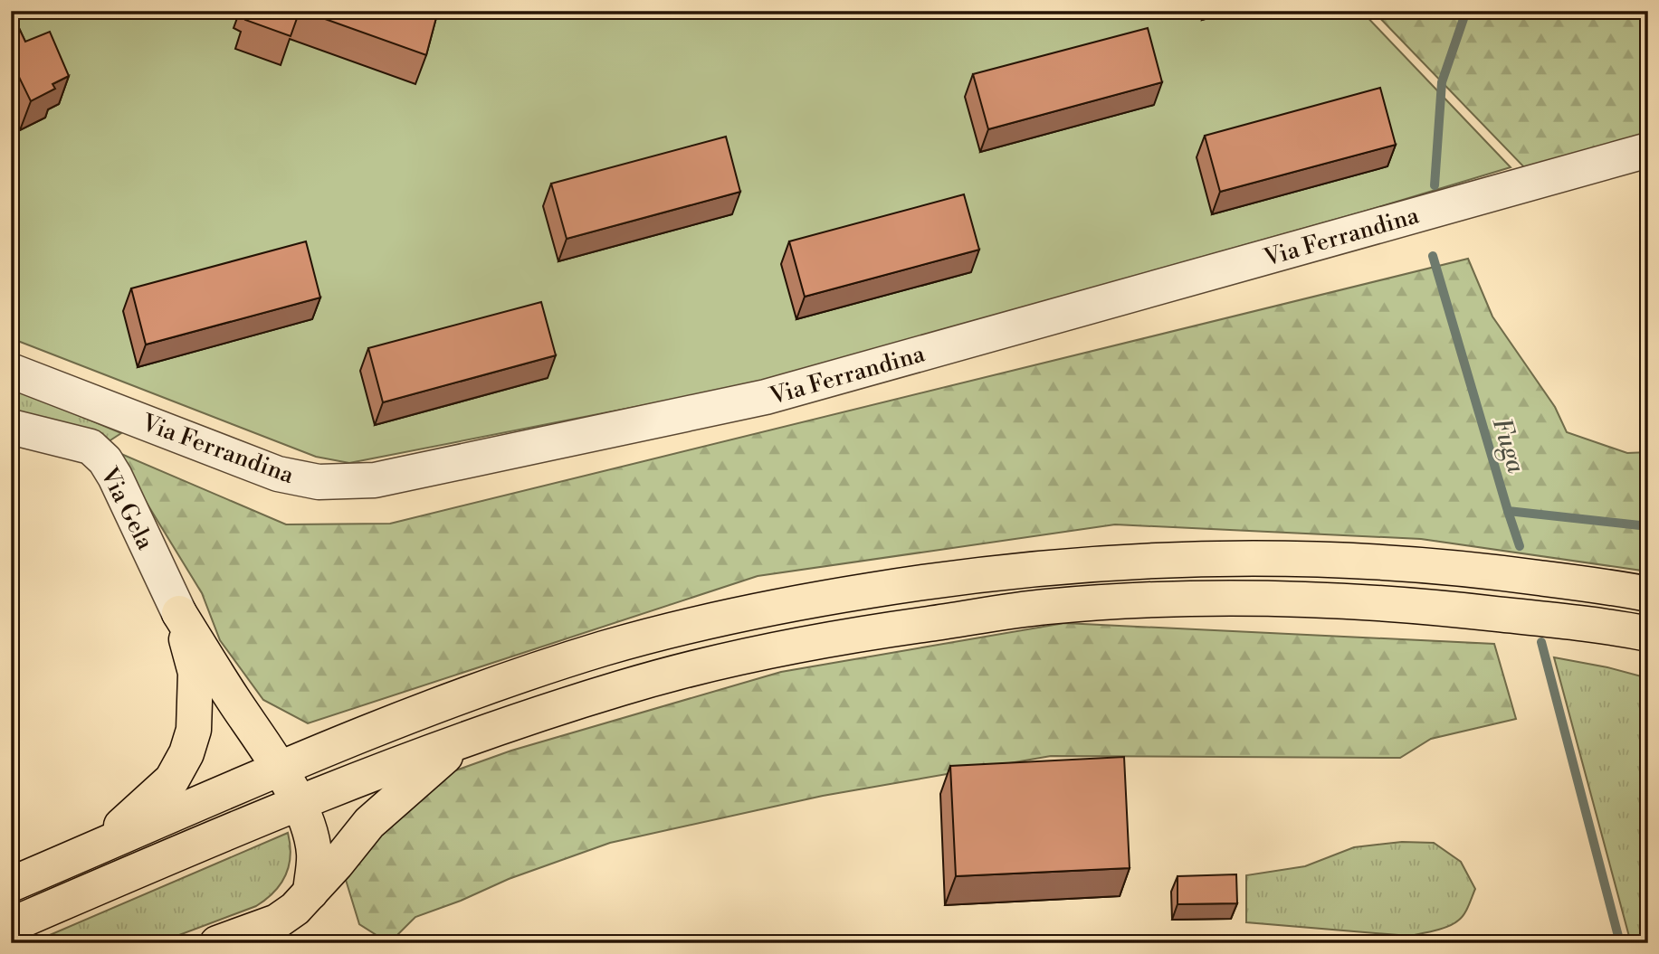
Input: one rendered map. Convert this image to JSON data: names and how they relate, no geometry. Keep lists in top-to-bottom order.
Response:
{
  "streets": {
    "street": ["Via Ferrandina", "Via Gela"]
  },
  "water": ["Fuga"]
}
